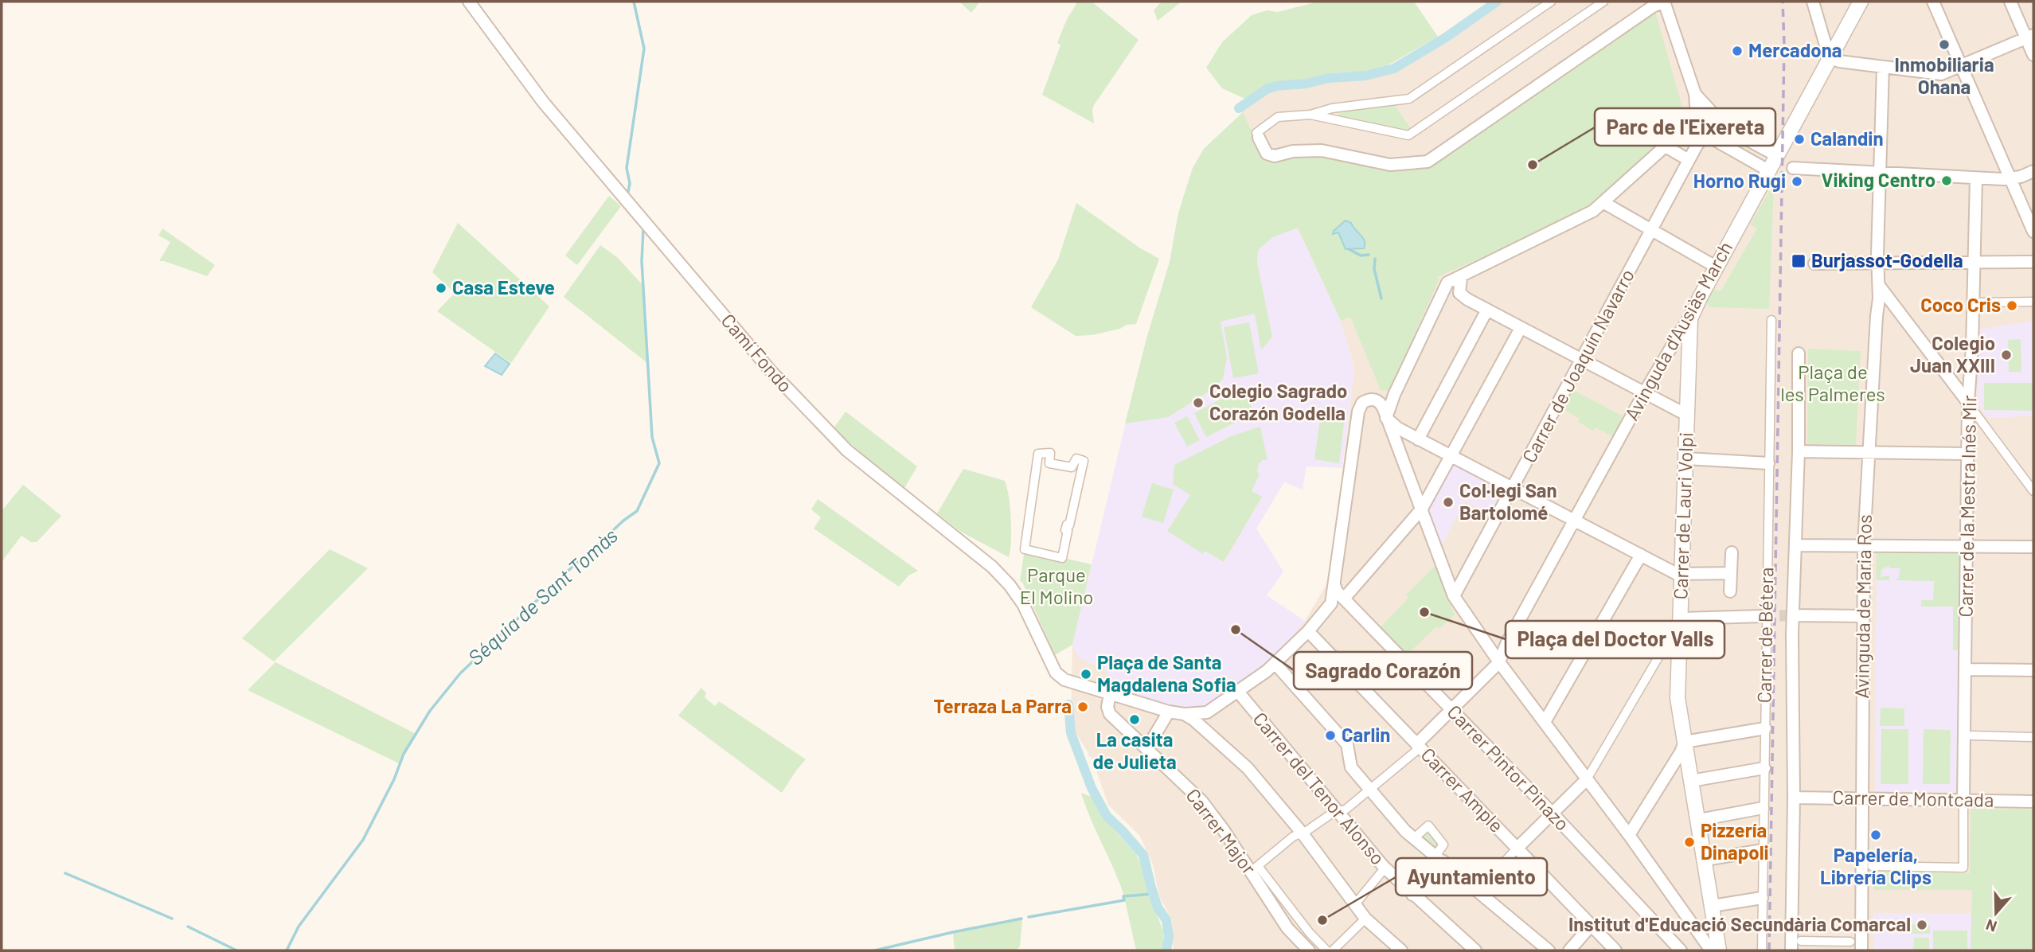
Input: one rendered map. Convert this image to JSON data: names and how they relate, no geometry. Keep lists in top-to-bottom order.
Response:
{
  "streets": {
    "street": [
      "Avinguda d'Ausiàs March",
      "Camí Fondo",
      "Carrer de Joaquín Navarro",
      "Carrer de la Mestra Inés Mir",
      "Carrer de Lauri Volpi",
      "Avinguda de Maria Ros",
      "Carrer de Bétera",
      "Carrer Pintor Pinazo",
      "Carrer del Tenor Alonso",
      "Carrer Ample",
      "Carrer de Montcada",
      "Carrer Major"
    ]
  },
  "crossings": [
    ["Avinguda d'Ausiàs March", "Carrer de Lauri Volpi"],
    ["Camí Fondo", "Carrer Major"],
    ["Carrer de la Mestra Inés Mir", "Carrer de Montcada"],
    ["Avinguda de Maria Ros", "Carrer de Montcada"],
    ["Carrer de Bétera", "Carrer de Montcada"]
  ],
  "water": ["Séquia de Sant Tomàs"],
  "parks": ["Plaça de les Palmeres", "Parque El Molino"],
  "places": {
    "other": [
      "Inmobiliaria Ohana",
      "Mercadona",
      "Calandin",
      "Parc de l'Eixereta",
      "Viking Centro",
      "Horno Rugi",
      "Casa Esteve",
      "Coco Cris",
      "Colegio Juan XXIII",
      "Colegio Sagrado Corazón Godella",
      "Col·legi San Bartolomé",
      "Plaça del Doctor Valls",
      "Sagrado Corazón",
      "Plaça de Santa Magdalena Sofia",
      "Terraza La Parra",
      "La casita de Julieta",
      "Carlin",
      "Papelería, Librería Clips",
      "Pizzería Dinapoli",
      "Ayuntamiento",
      "Institut d'Educació Secundària Comarcal"
    ],
    "transit": ["Burjassot-Godella"]
  },
  "north": "bottom"
}
